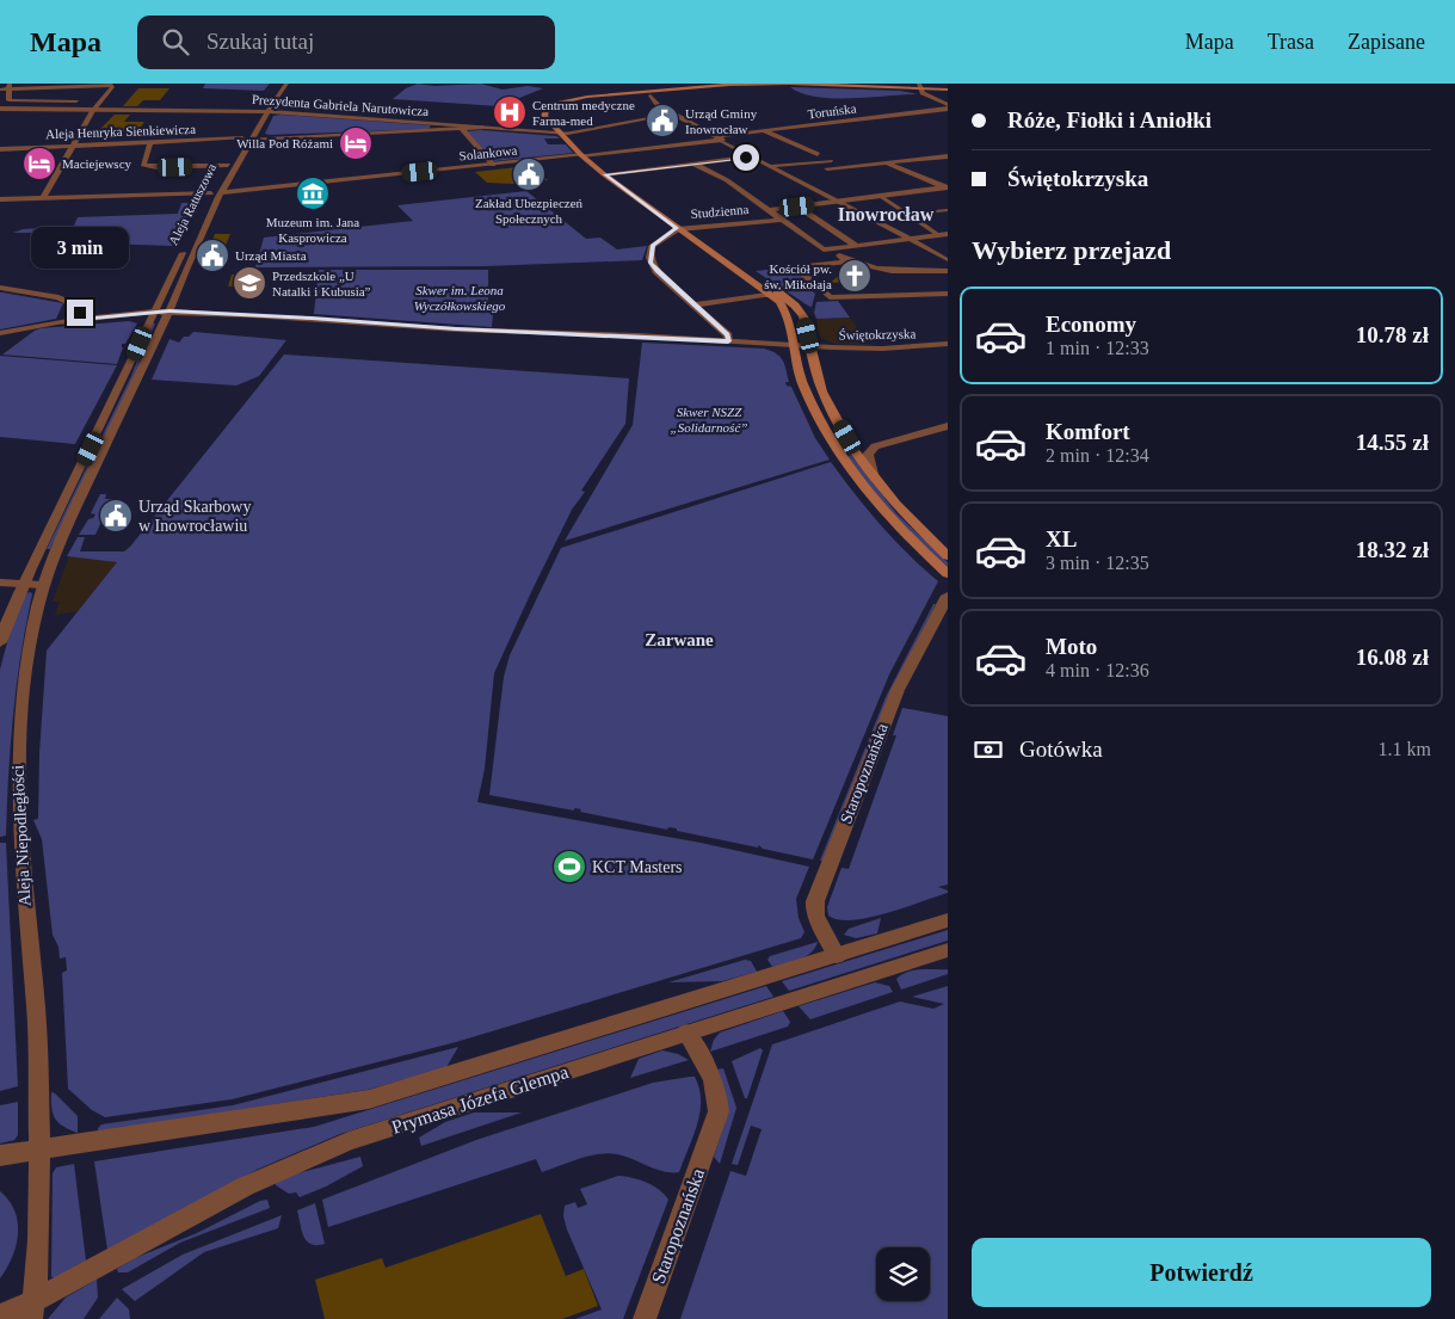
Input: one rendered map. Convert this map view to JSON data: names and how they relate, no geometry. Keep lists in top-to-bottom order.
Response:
{
  "streets": {
    "street": [
      "Prezydenta Gabriela Narutowicza",
      "Toruńska",
      "Aleja Henryka Sienkiewicza",
      "Solankowa",
      "Aleja Ratuszowa",
      "Studzienna",
      "Świętokrzyska",
      "Staropoznańska",
      "Aleja Niepodległości",
      "Prymasa Józefa Glempa"
    ]
  },
  "crossings": [
    ["Prezydenta Gabriela Narutowicza", "Aleja Ratuszowa"],
    ["Toruńska", "Solankowa"],
    ["Aleja Henryka Sienkiewicza", "Aleja Ratuszowa"],
    ["Solankowa", "Aleja Ratuszowa"],
    ["Aleja Ratuszowa", "Świętokrzyska"],
    ["Aleja Ratuszowa", "Aleja Niepodległości"],
    ["Studzienna", "Świętokrzyska"],
    ["Świętokrzyska", "Aleja Niepodległości"],
    ["Staropoznańska", "Prymasa Józefa Glempa"],
    ["Aleja Niepodległości", "Prymasa Józefa Glempa"]
  ],
  "districts": ["Inowrocław", "Zarwane"],
  "parks": ["Skwer im. Leona Wyczółkowskiego", "Skwer NSZZ „Solidarność”"],
  "places": {
    "hospital": ["Centrum medyczne Farma-med"],
    "public building": [
      "Urząd Gminy Inowrocław",
      "Zakład Ubezpieczeń Społecznych",
      "Urząd Miasta",
      "Urząd Skarbowy w Inowrocławiu"
    ],
    "hotel": ["Willa Pod Różami", "Maciejewscy"],
    "museum": ["Muzeum im. Jana Kasprowicza"],
    "church": ["Kościół pw. św. Mikołaja"],
    "school or university": ["Przedszkole „U Natalki i Kubusia”"],
    "sports": ["KCT Masters"]
  },
  "page": {
    "header": "Mapa",
    "search": "Szukaj tutaj",
    "nav": ["Mapa", "Trasa", "Zapisane"],
    "banner": ["Róże, Fiołki i Aniołki", "Świętokrzyska"],
    "heading": "Wybierz przejazd",
    "bubble": "3 min",
    "list": [
      {
        "name": "Economy",
        "note": "1 min · 12:33",
        "value": "10.78 zł"
      },
      {
        "name": "Komfort",
        "note": "2 min · 12:34",
        "value": "14.55 zł"
      },
      {
        "name": "XL",
        "note": "3 min · 12:35",
        "value": "18.32 zł"
      },
      {
        "name": "Moto",
        "note": "4 min · 12:36",
        "value": "16.08 zł"
      }
    ],
    "pay": ["Gotówka", "1.1 km"],
    "buttons": "Potwierdź"
  }
}
